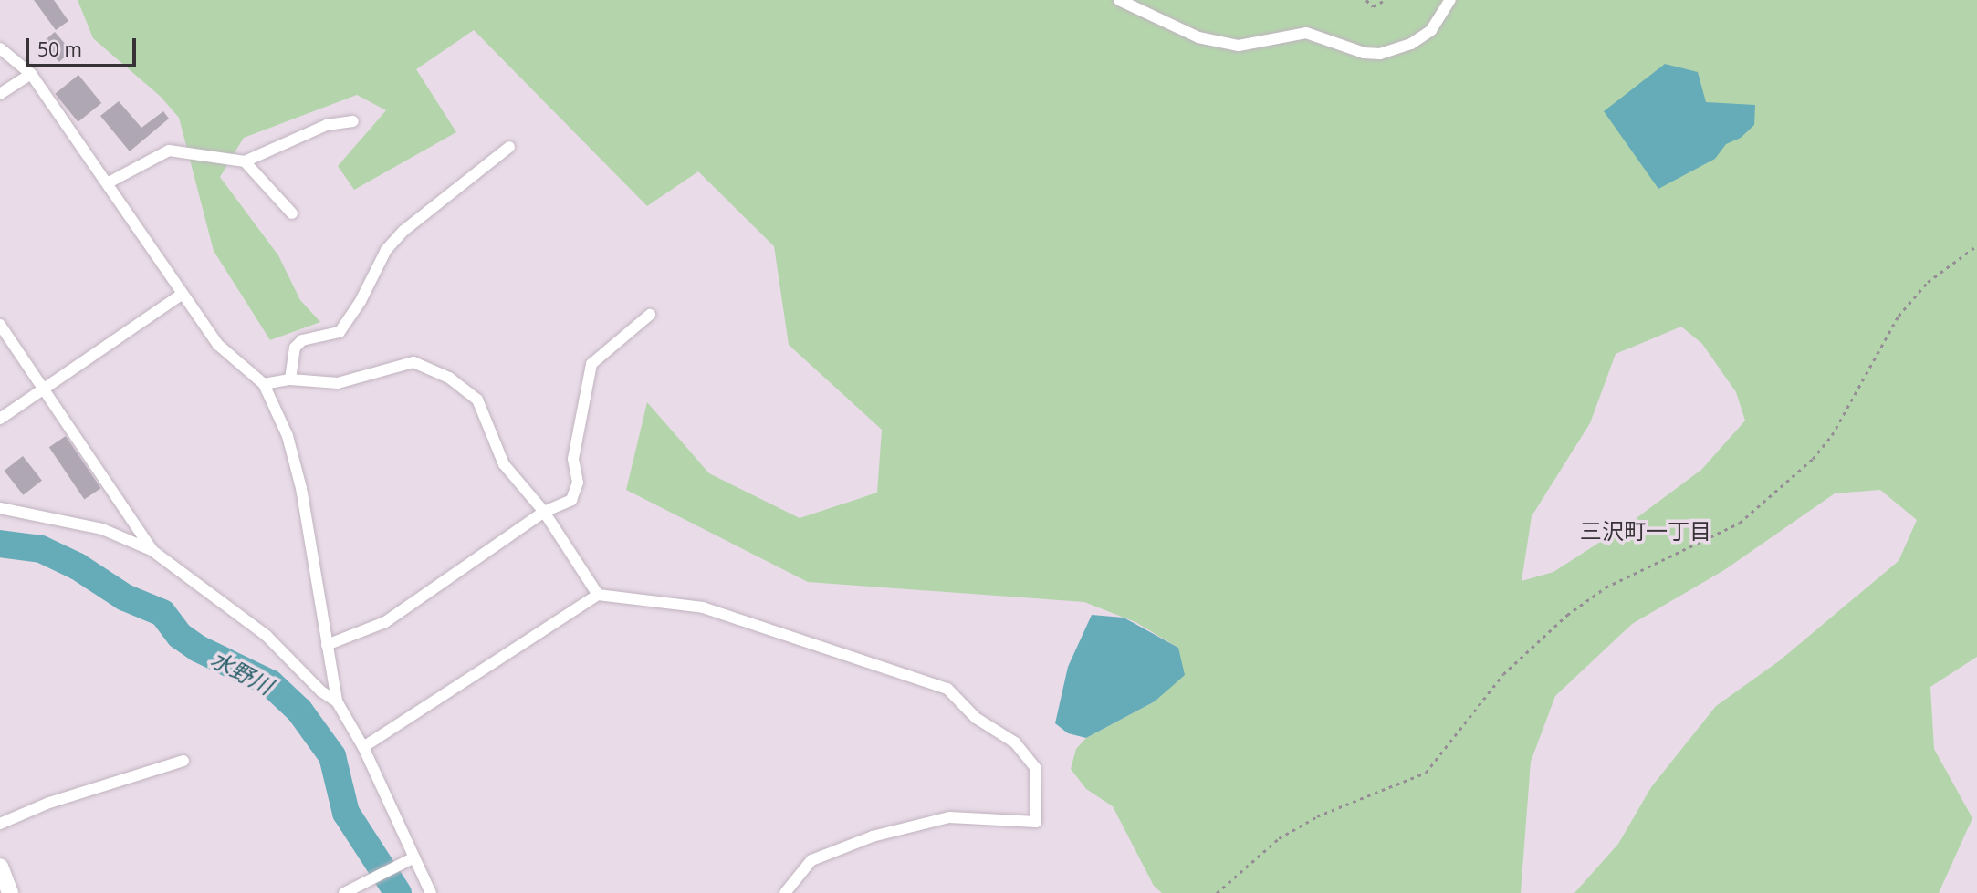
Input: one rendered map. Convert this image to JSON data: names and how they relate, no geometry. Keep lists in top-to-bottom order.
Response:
{
  "districts": ["三沢町一丁目"],
  "water": ["水野川"],
  "scale_bar": "50 m"
}
